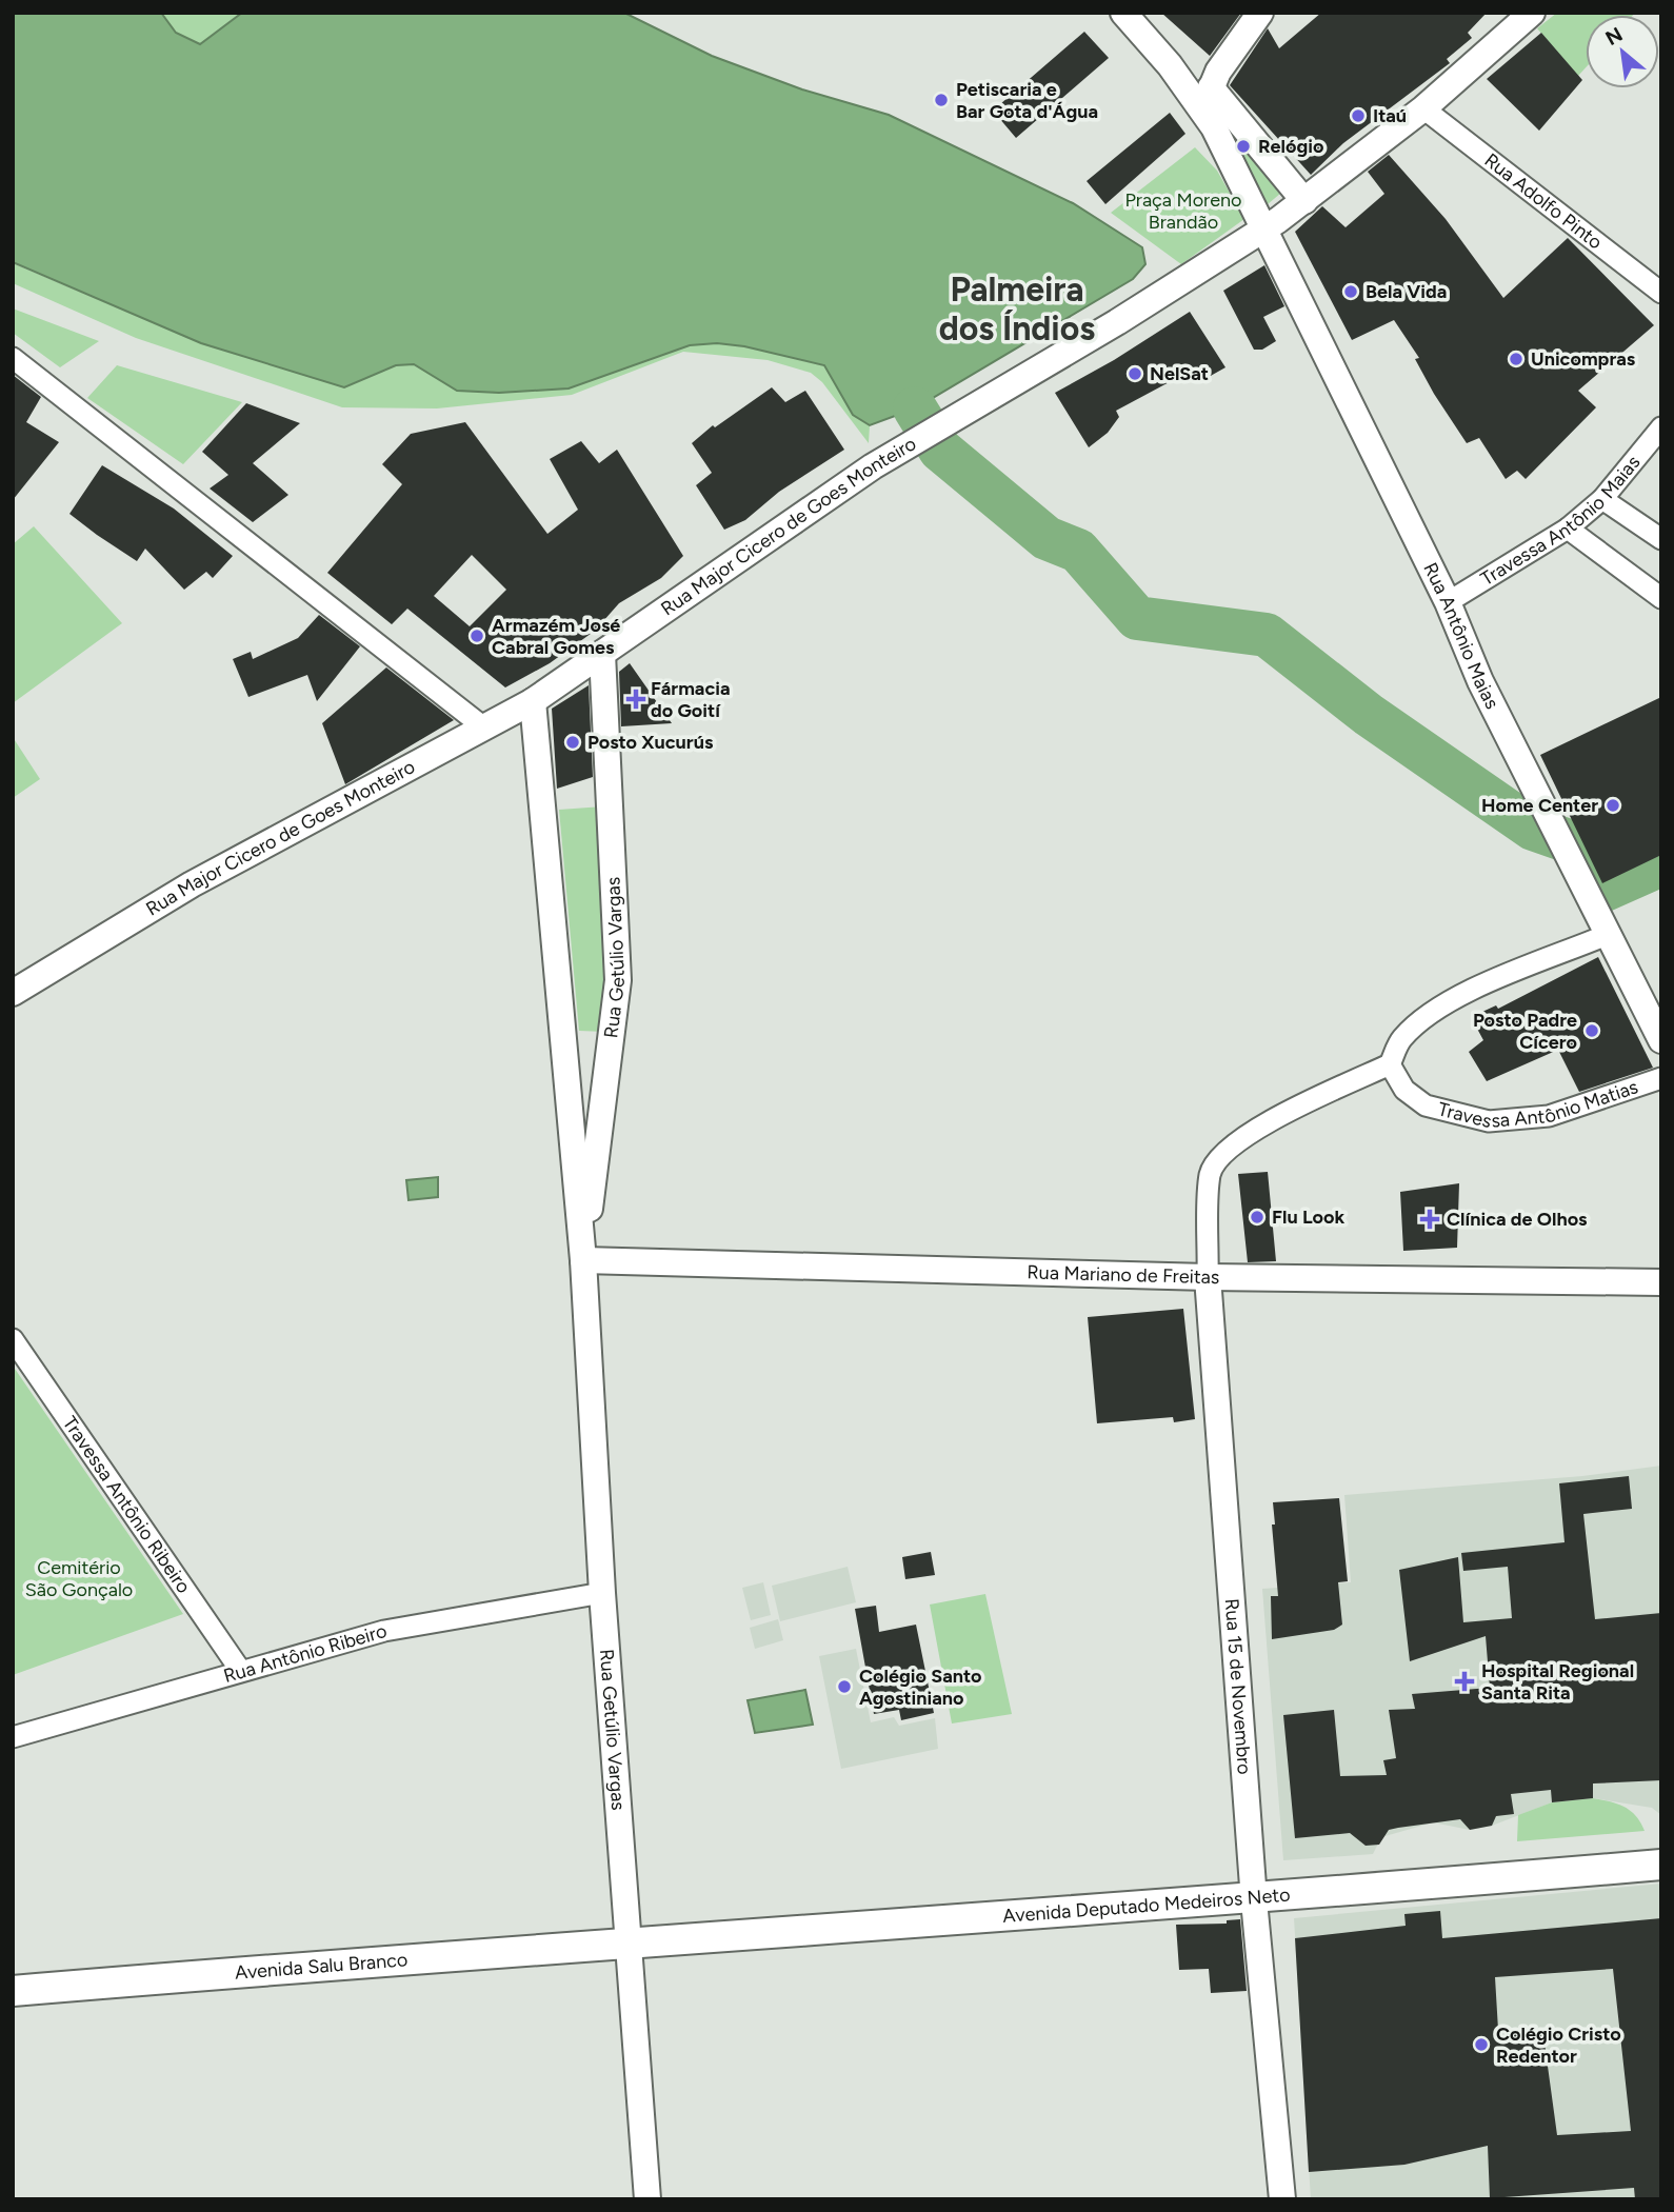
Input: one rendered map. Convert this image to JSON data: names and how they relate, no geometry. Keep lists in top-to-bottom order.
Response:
{
  "streets": {
    "main road": ["Avenida Deputado Medeiros Neto", "Avenida Salu Branco"],
    "street": [
      "Rua Adolfo Pinto",
      "Travessa Antônio Maias",
      "Rua Major Cicero de Goes Monteiro",
      "Rua Antônio Maias",
      "Rua Getúlio Vargas",
      "Travessa Antônio Matias",
      "Rua Mariano de Freitas",
      "Travessa Antônio Ribeiro",
      "Rua Antônio Ribeiro",
      "Rua 15 de Novembro"
    ]
  },
  "crossings": [
    ["Rua Adolfo Pinto", "Rua Major Cicero de Goes Monteiro"],
    ["Travessa Antônio Maias", "Rua Antônio Maias"],
    ["Rua Major Cicero de Goes Monteiro", "Rua Antônio Maias"],
    ["Rua Major Cicero de Goes Monteiro", "Rua Getúlio Vargas"],
    ["Rua Getúlio Vargas", "Rua Mariano de Freitas"],
    ["Rua Getúlio Vargas", "Rua Antônio Ribeiro"],
    ["Rua Getúlio Vargas", "Avenida Deputado Medeiros Neto"],
    ["Rua Getúlio Vargas", "Avenida Salu Branco"],
    ["Travessa Antônio Matias", "Rua 15 de Novembro"],
    ["Rua Mariano de Freitas", "Rua 15 de Novembro"],
    ["Travessa Antônio Ribeiro", "Rua Antônio Ribeiro"],
    ["Rua 15 de Novembro", "Avenida Deputado Medeiros Neto"],
    ["Avenida Deputado Medeiros Neto", "Avenida Salu Branco"]
  ],
  "districts": ["Palmeira dos Índios"],
  "parks": ["Praça Moreno Brandão", "Cemitério São Gonçalo"],
  "places": {
    "other": [
      "Petiscaria e Bar Gota d'Água",
      "Itaú",
      "Relógio",
      "Bela Vida",
      "Unicompras",
      "NelSat",
      "Armazém José Cabral Gomes",
      "Posto Xucurús",
      "Home Center",
      "Posto Padre Cícero",
      "Flu Look",
      "Colégio Santo Agostiniano",
      "Colégio Cristo Redentor"
    ],
    "health": ["Fármacia do Goití", "Clínica de Olhos", "Hospital Regional Santa Rita"]
  },
  "north": "top left"
}
